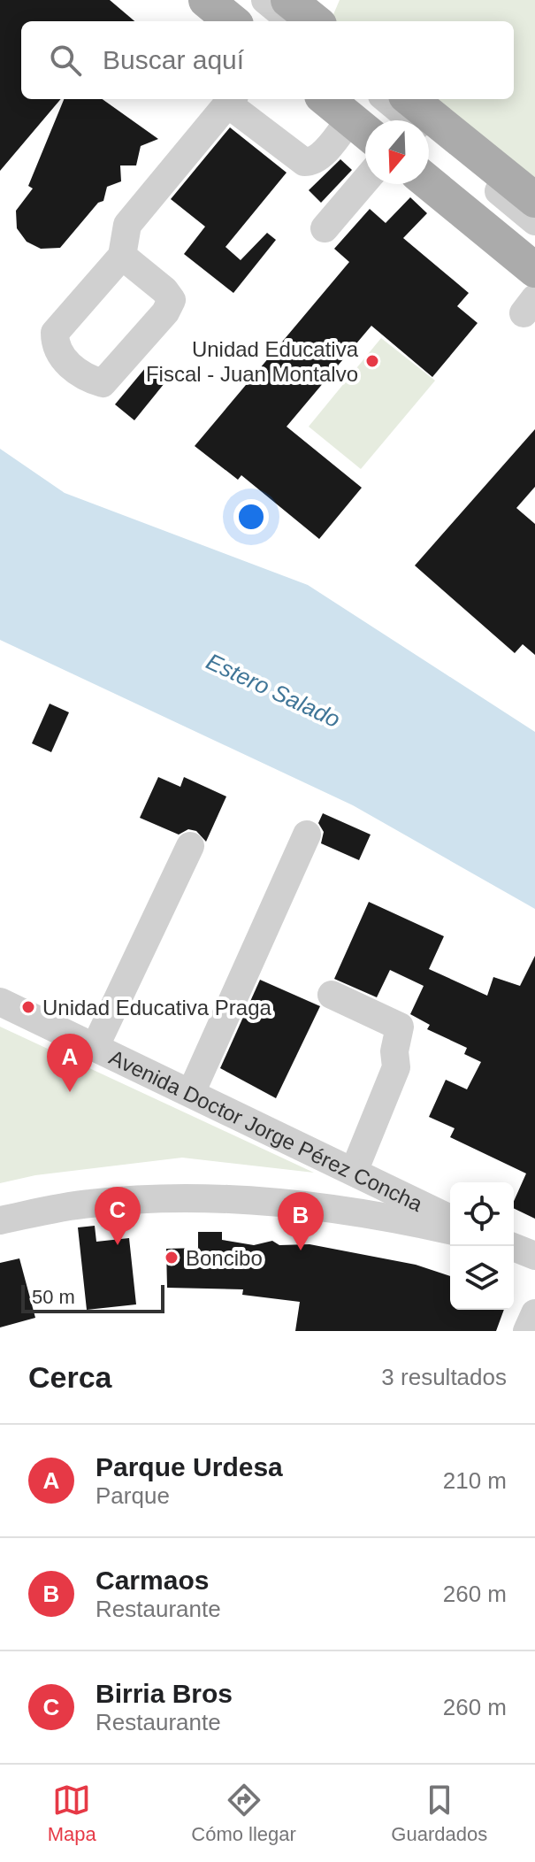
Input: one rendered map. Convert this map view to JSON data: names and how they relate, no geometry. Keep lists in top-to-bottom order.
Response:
{
  "streets": {
    "street": ["Avenida Doctor Jorge Pérez Concha"]
  },
  "water": ["Estero Salado"],
  "places": ["Unidad Educativa Fiscal - Juan Montalvo", "Unidad Educativa Praga", "Boncibo"],
  "scale_bar": "50 m",
  "north": "bottom",
  "page": {
    "search": "Buscar aquí",
    "pins": ["A", "C", "B"],
    "scale": "50 m",
    "heading": ["Cerca", "3 resultados"],
    "list": [
      {
        "mark": "A",
        "name": "Parque Urdesa",
        "note": "Parque",
        "value": "210 m"
      },
      {
        "mark": "B",
        "name": "Carmaos",
        "note": "Restaurante",
        "value": "260 m"
      },
      {
        "mark": "C",
        "name": "Birria Bros",
        "note": "Restaurante",
        "value": "260 m"
      }
    ],
    "nav": ["Mapa", "Cómo llegar", "Guardados"]
  }
}
